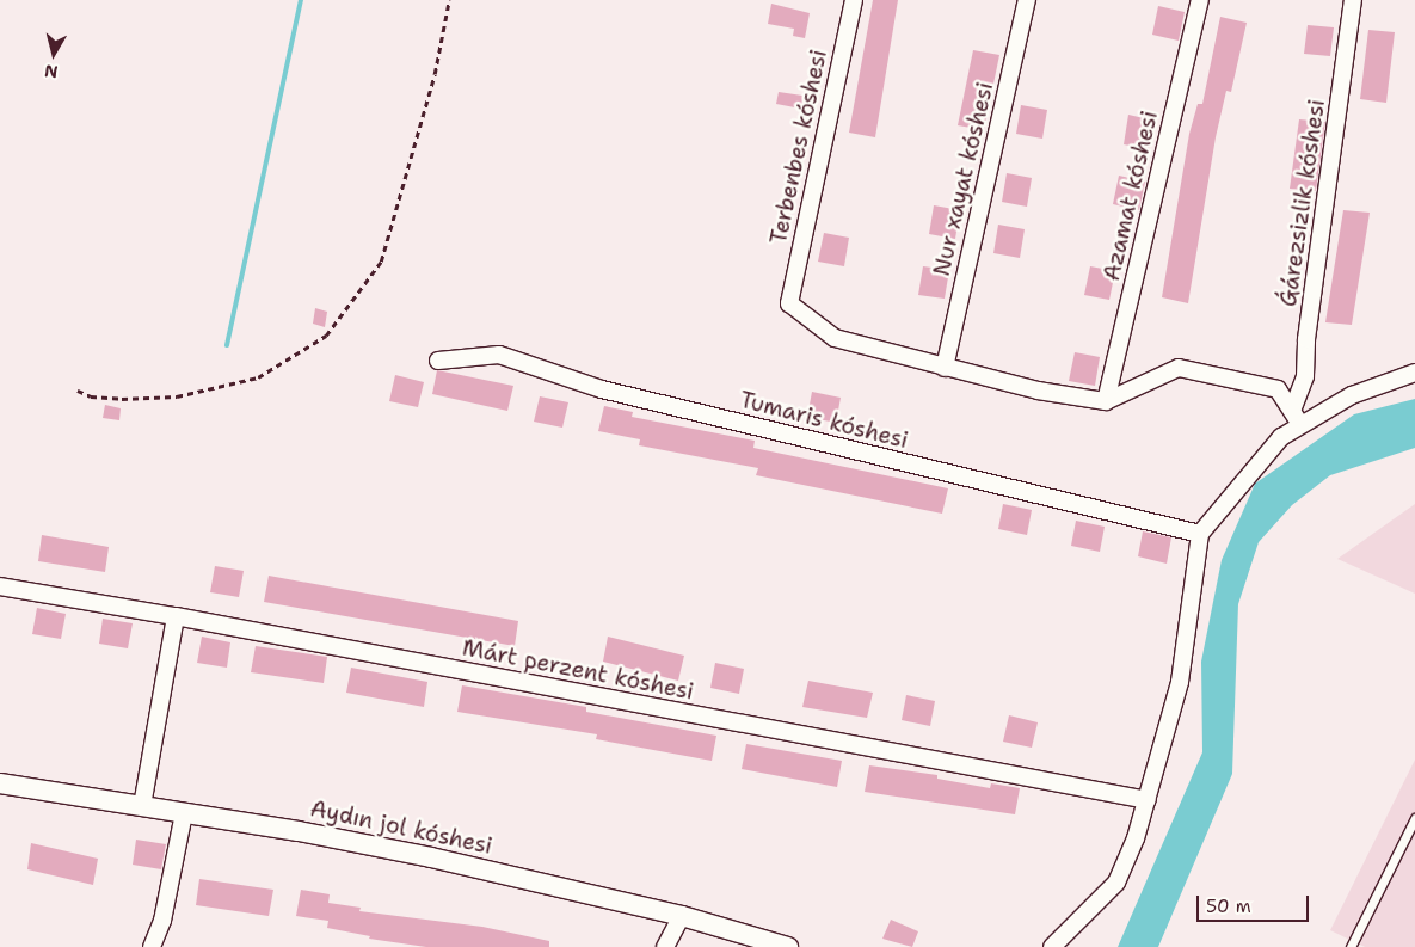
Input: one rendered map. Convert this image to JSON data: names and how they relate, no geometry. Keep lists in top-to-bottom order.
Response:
{
  "streets": {
    "street": [
      "Terbenbes kóshesi",
      "Nur xayat kóshesi",
      "Azamat kóshesi",
      "Ǵárezsizlik kóshesi",
      "Tumaris kóshesi",
      "Márt perzent kóshesi",
      "Aydın jol kóshesi"
    ]
  },
  "crossings": [
    ["Terbenbes kóshesi", "Nur xayat kóshesi"]
  ],
  "scale_bar": "50 m",
  "north": "bottom"
}
